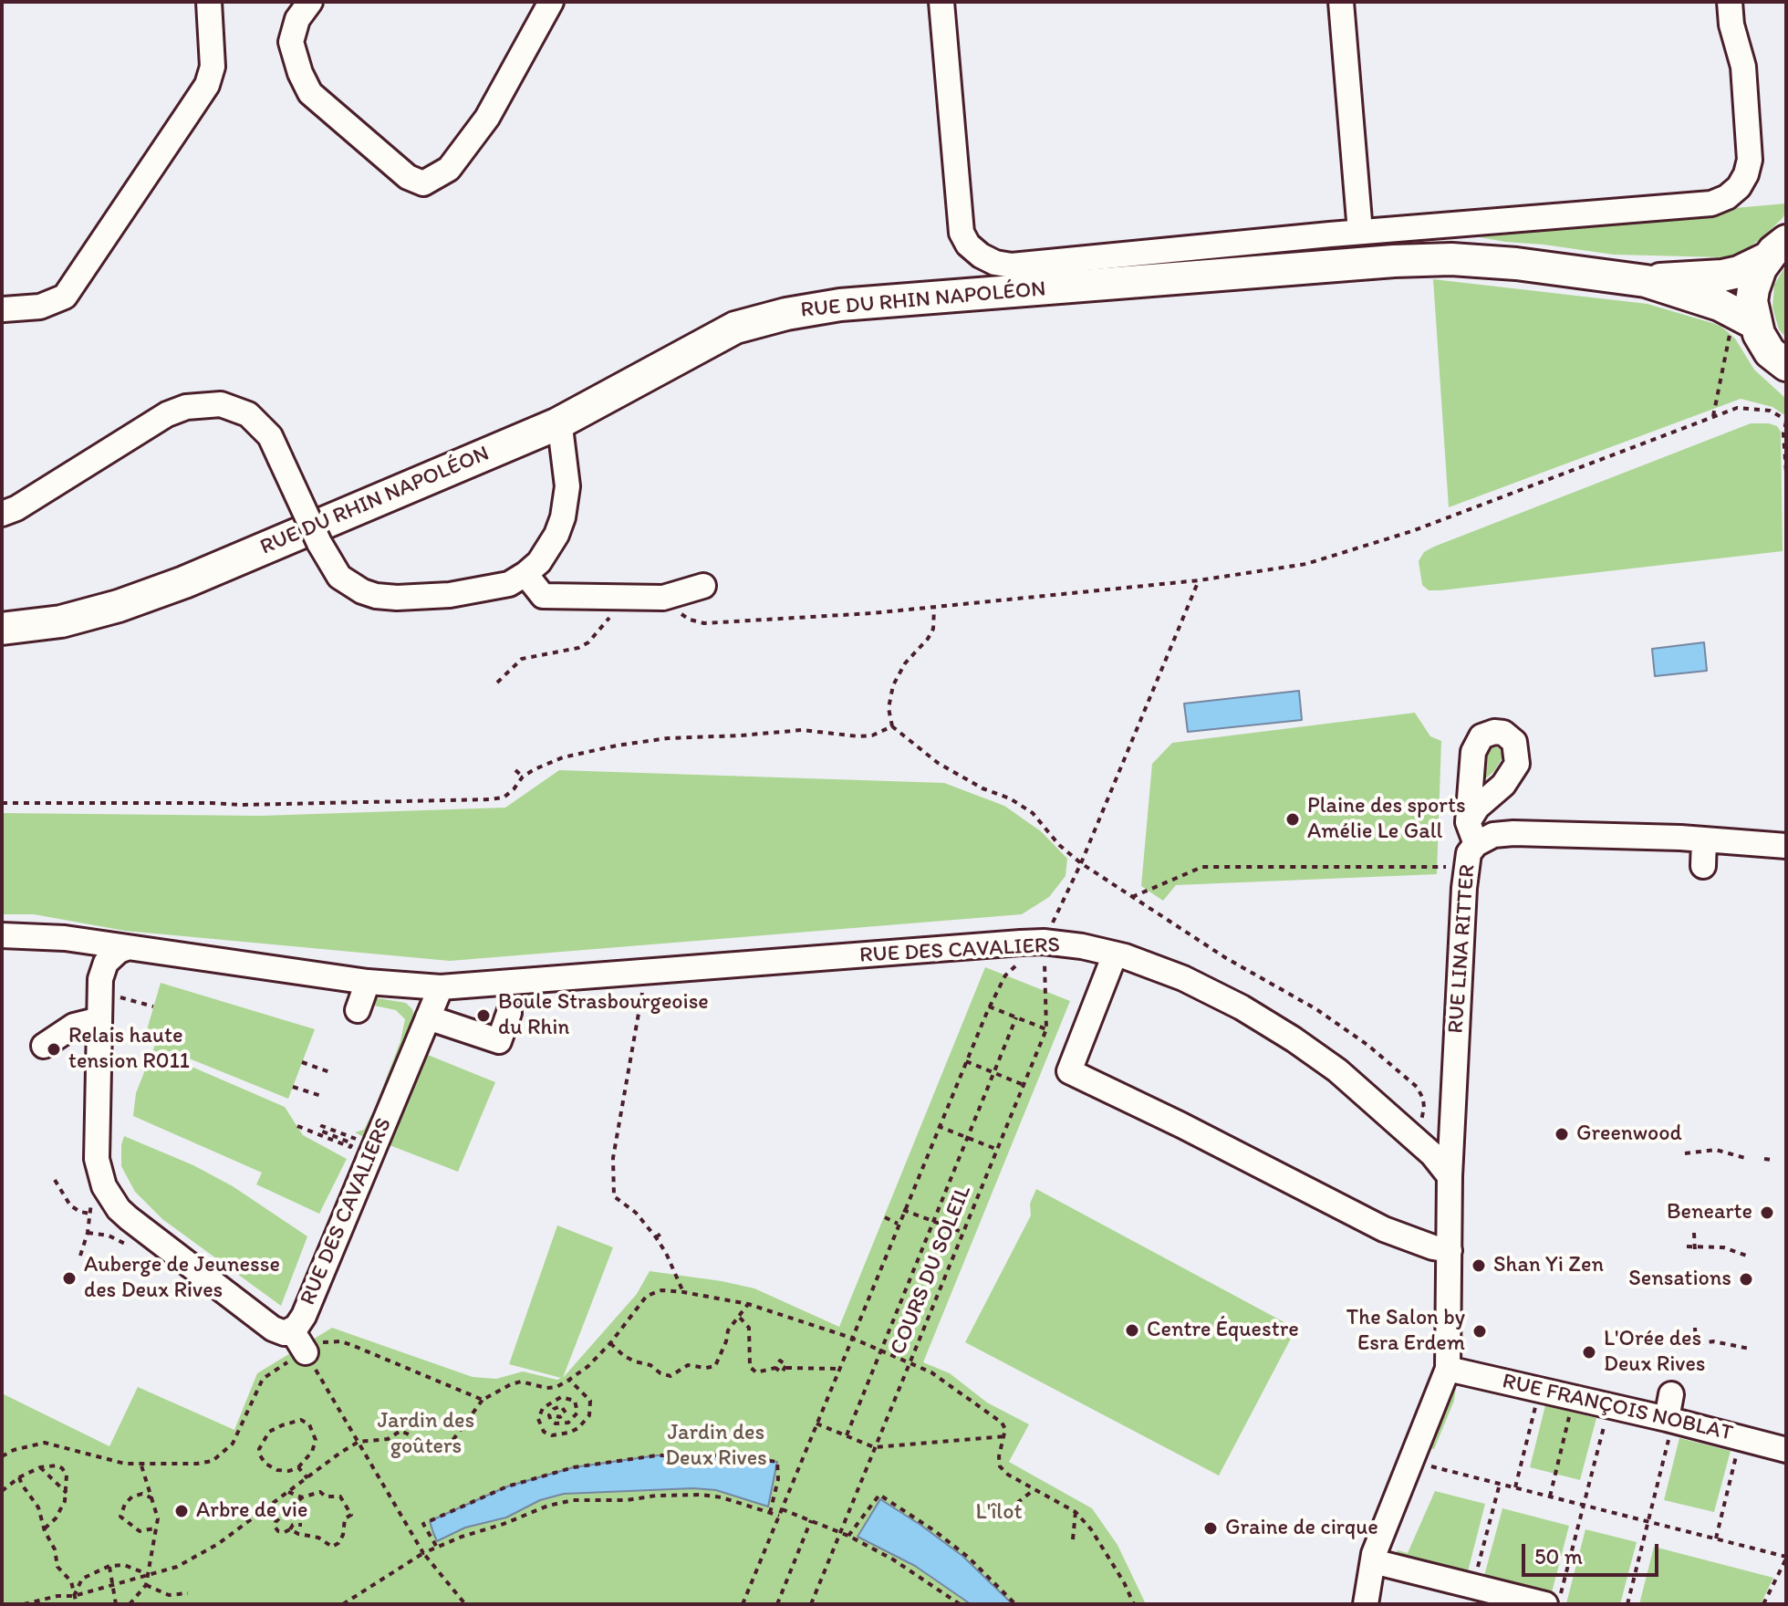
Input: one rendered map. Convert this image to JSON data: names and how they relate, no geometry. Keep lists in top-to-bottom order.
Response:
{
  "streets": {
    "main road": ["RUE DU RHIN NAPOLÉON"],
    "street": ["RUE LINA RITTER", "RUE DES CAVALIERS", "RUE FRANÇOIS NOBLAT"],
    "path": ["COURS DU SOLEIL"]
  },
  "crossings": [
    ["RUE LINA RITTER", "RUE DES CAVALIERS"],
    ["RUE LINA RITTER", "RUE FRANÇOIS NOBLAT"],
    ["RUE DES CAVALIERS", "COURS DU SOLEIL"]
  ],
  "parks": ["Jardin des goûters", "Jardin des Deux Rives", "L'îlot"],
  "places": [
    "Plaine des sports Amélie Le Gall",
    "Boule Strasbourgeoise du Rhin",
    "Relais haute tension R011",
    "Greenwood",
    "Benearte",
    "Shan Yi Zen",
    "Auberge de Jeunesse des Deux Rives",
    "Sensations",
    "Centre Équestre",
    "The Salon by Esra Erdem",
    "L'Orée des Deux Rives",
    "Arbre de vie",
    "Graine de cirque"
  ],
  "scale_bar": "50 m"
}
